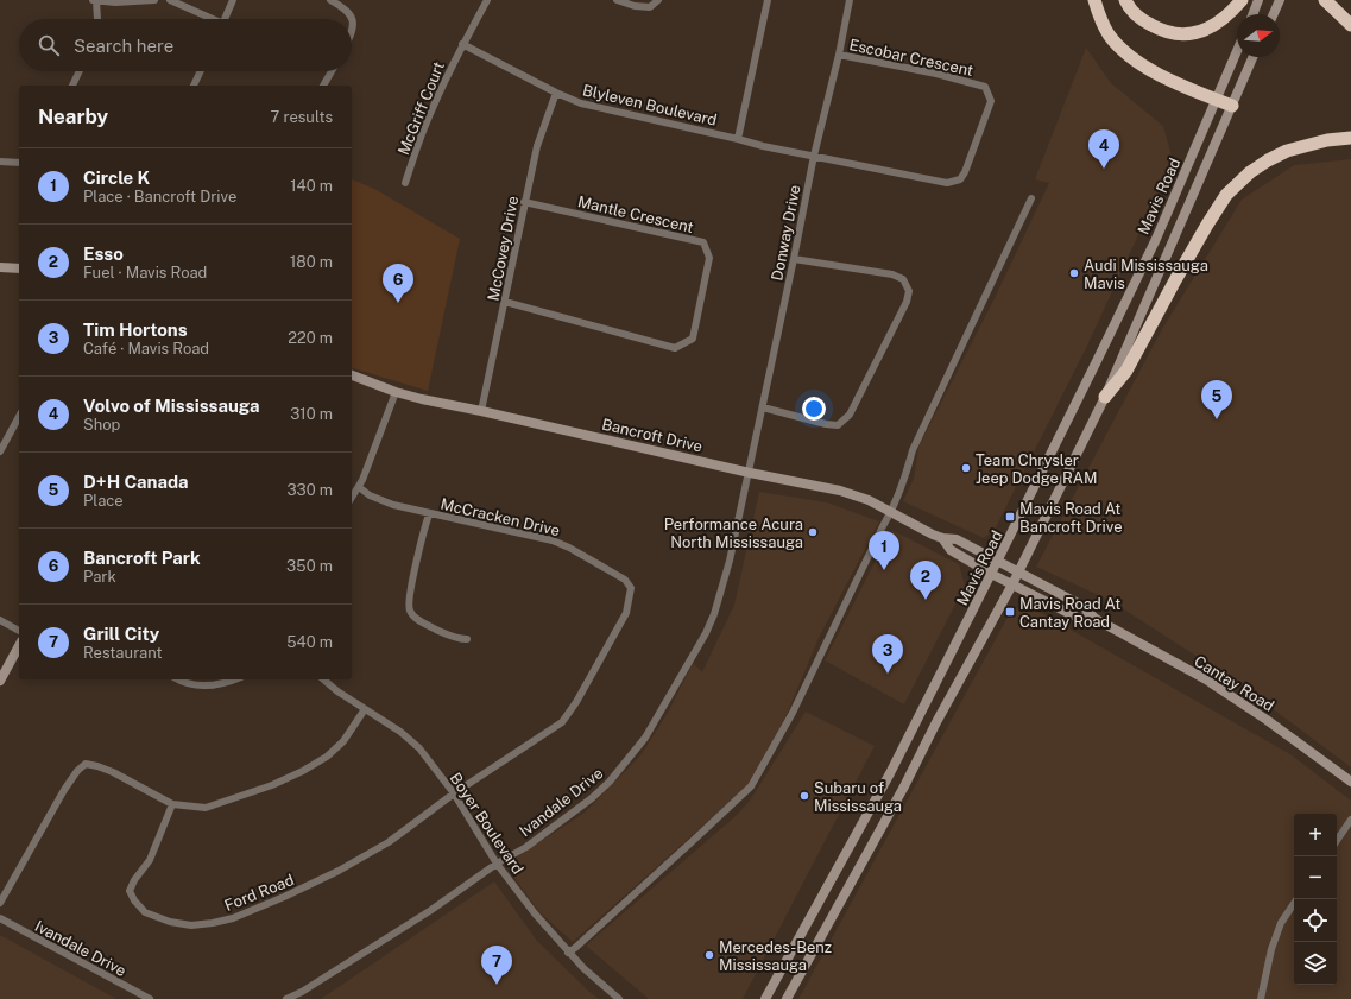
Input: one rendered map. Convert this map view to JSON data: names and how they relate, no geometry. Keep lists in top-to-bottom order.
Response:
{
  "streets": {
    "main road": ["Mavis Road", "Bancroft Drive", "Cantay Road"],
    "street": [
      "Escobar Crescent",
      "Blyleven Boulevard",
      "McGriff Court",
      "Mantle Crescent",
      "Donway Drive",
      "McCovey Drive",
      "McCracken Drive",
      "Ivandale Drive",
      "Boyer Boulevard",
      "Ford Road"
    ]
  },
  "crossings": [
    ["Escobar Crescent", "Blyleven Boulevard"],
    ["Escobar Crescent", "Donway Drive"],
    ["Blyleven Boulevard", "McGriff Court"],
    ["Blyleven Boulevard", "Donway Drive"],
    ["Blyleven Boulevard", "McCovey Drive"],
    ["Mavis Road", "Bancroft Drive"],
    ["Mavis Road", "Cantay Road"],
    ["Mantle Crescent", "McCovey Drive"],
    ["Donway Drive", "Bancroft Drive"],
    ["Donway Drive", "Ivandale Drive"],
    ["McCovey Drive", "Bancroft Drive"],
    ["Bancroft Drive", "Cantay Road"],
    ["Bancroft Drive", "Ivandale Drive"],
    ["McCracken Drive", "Boyer Boulevard"],
    ["McCracken Drive", "Ford Road"],
    ["Ivandale Drive", "Boyer Boulevard"],
    ["Boyer Boulevard", "Ford Road"]
  ],
  "places": {
    "other": [
      "Audi Mississauga Mavis",
      "Team Chrysler Jeep Dodge RAM",
      "Performance Acura North Mississauga",
      "Subaru of Mississauga",
      "Mercedes-Benz Mississauga"
    ],
    "transit": ["Mavis Road At Bancroft Drive", "Mavis Road At Cantay Road"]
  },
  "north": "right",
  "page": {
    "search": "Search here",
    "heading": ["Nearby", "7 results"],
    "pins": [
      "4",
      "6",
      "5",
      "1",
      "2",
      "3",
      "7"
    ],
    "list": [
      {
        "mark": "1",
        "name": "Circle K",
        "note": "Place · Bancroft Drive",
        "value": "140 m"
      },
      {
        "mark": "2",
        "name": "Esso",
        "note": "Fuel · Mavis Road",
        "value": "180 m"
      },
      {
        "mark": "3",
        "name": "Tim Hortons",
        "note": "Café · Mavis Road",
        "value": "220 m"
      },
      {
        "mark": "4",
        "name": "Volvo of Mississauga",
        "note": "Shop",
        "value": "310 m"
      },
      {
        "mark": "5",
        "name": "D+H Canada",
        "note": "Place",
        "value": "330 m"
      },
      {
        "mark": "6",
        "name": "Bancroft Park",
        "note": "Park",
        "value": "350 m"
      },
      {
        "mark": "7",
        "name": "Grill City",
        "note": "Restaurant",
        "value": "540 m"
      }
    ],
    "map_buttons": ["+", "−"]
  }
}
